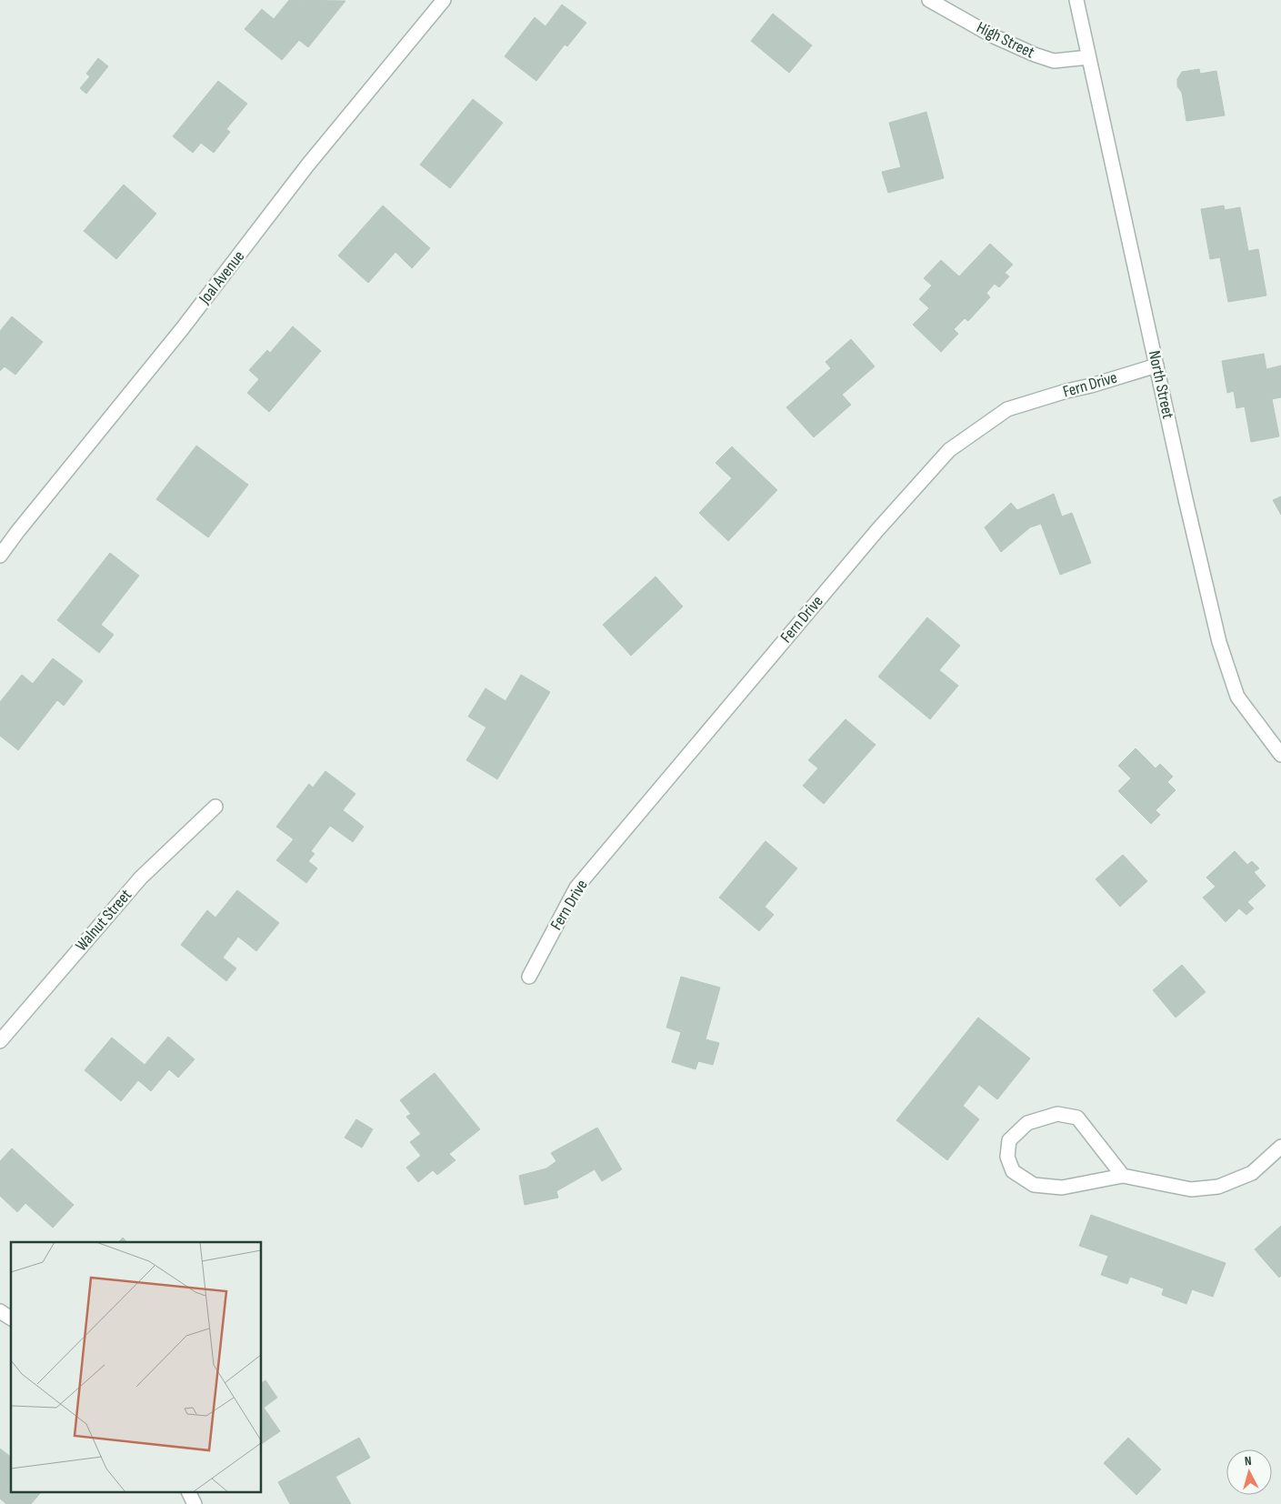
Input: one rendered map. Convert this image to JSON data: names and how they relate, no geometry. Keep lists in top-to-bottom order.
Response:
{
  "streets": {
    "street": [
      "High Street",
      "Joal Avenue",
      "Fern Drive",
      "North Street",
      "Walnut Street"
    ]
  },
  "crossings": [
    ["High Street", "North Street"],
    ["Fern Drive", "North Street"]
  ],
  "north": "top"
}
